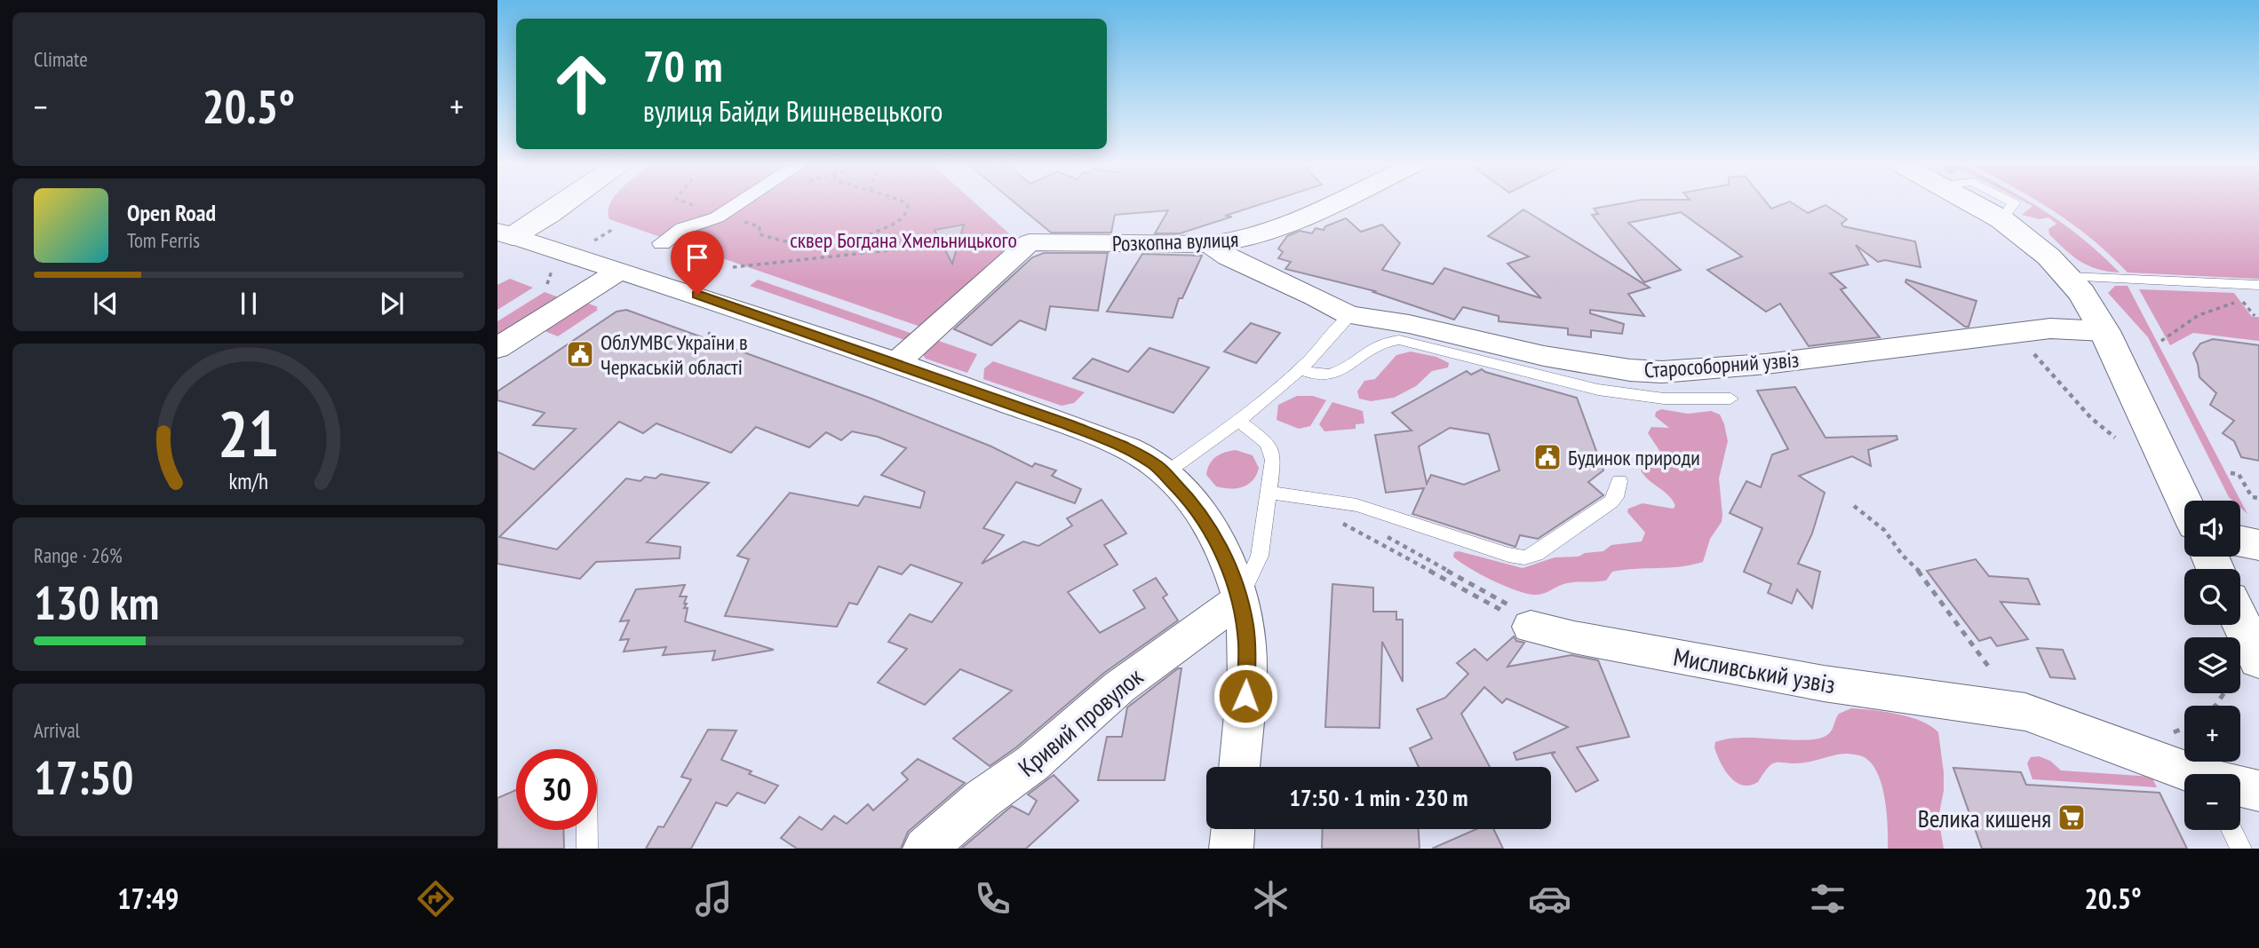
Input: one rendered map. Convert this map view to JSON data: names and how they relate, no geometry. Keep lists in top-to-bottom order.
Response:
{
  "streets": {
    "street": [
      "Розкопна вулиця",
      "Старособорний узвіз",
      "Мисливський узвіз",
      "Кривий провулок"
    ]
  },
  "crossings": [
    ["Розкопна вулиця", "Старособорний узвіз"]
  ],
  "parks": ["сквер Богдана Хмельницького"],
  "places": {
    "public building": ["ОблУМВС України в Черкаській області", "Будинок природи"],
    "supermarket": ["Велика кишеня"]
  },
  "page": {
    "tile": [
      "Climate",
      ["Range · 26%", "130 km"],
      ["Arrival", "17:50"]
    ],
    "turn": ["70 m", "вулиця Байди Вишневецького"],
    "heat": ["−", "20.5°", "+"],
    "song": ["Open Road", "Tom Ferris"],
    "map_buttons": ["+", "−"],
    "limit": "30",
    "trip": "17:50 · 1 min · 230 m",
    "tabs": ["17:49", "20.5°"],
    "gauge": ["21", "km/h"]
  }
}
